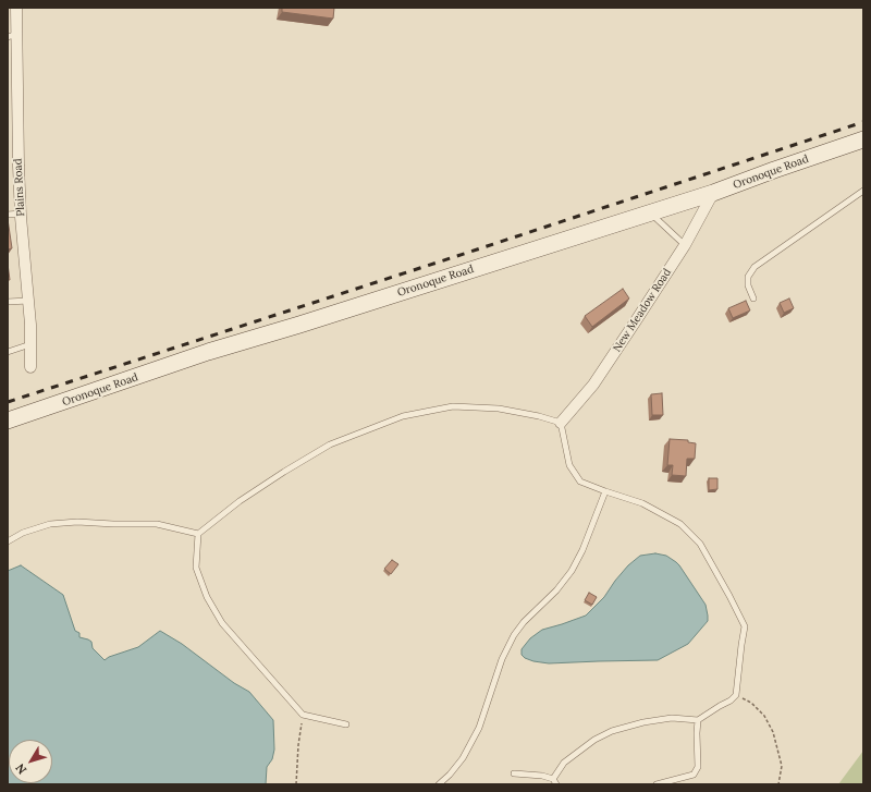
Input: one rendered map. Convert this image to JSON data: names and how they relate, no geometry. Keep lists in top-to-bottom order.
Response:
{
  "streets": {
    "street": ["Oronoque Road", "Plains Road", "New Meadow Road"]
  },
  "crossings": [
    ["Oronoque Road", "New Meadow Road"]
  ],
  "north": "bottom left"
}
